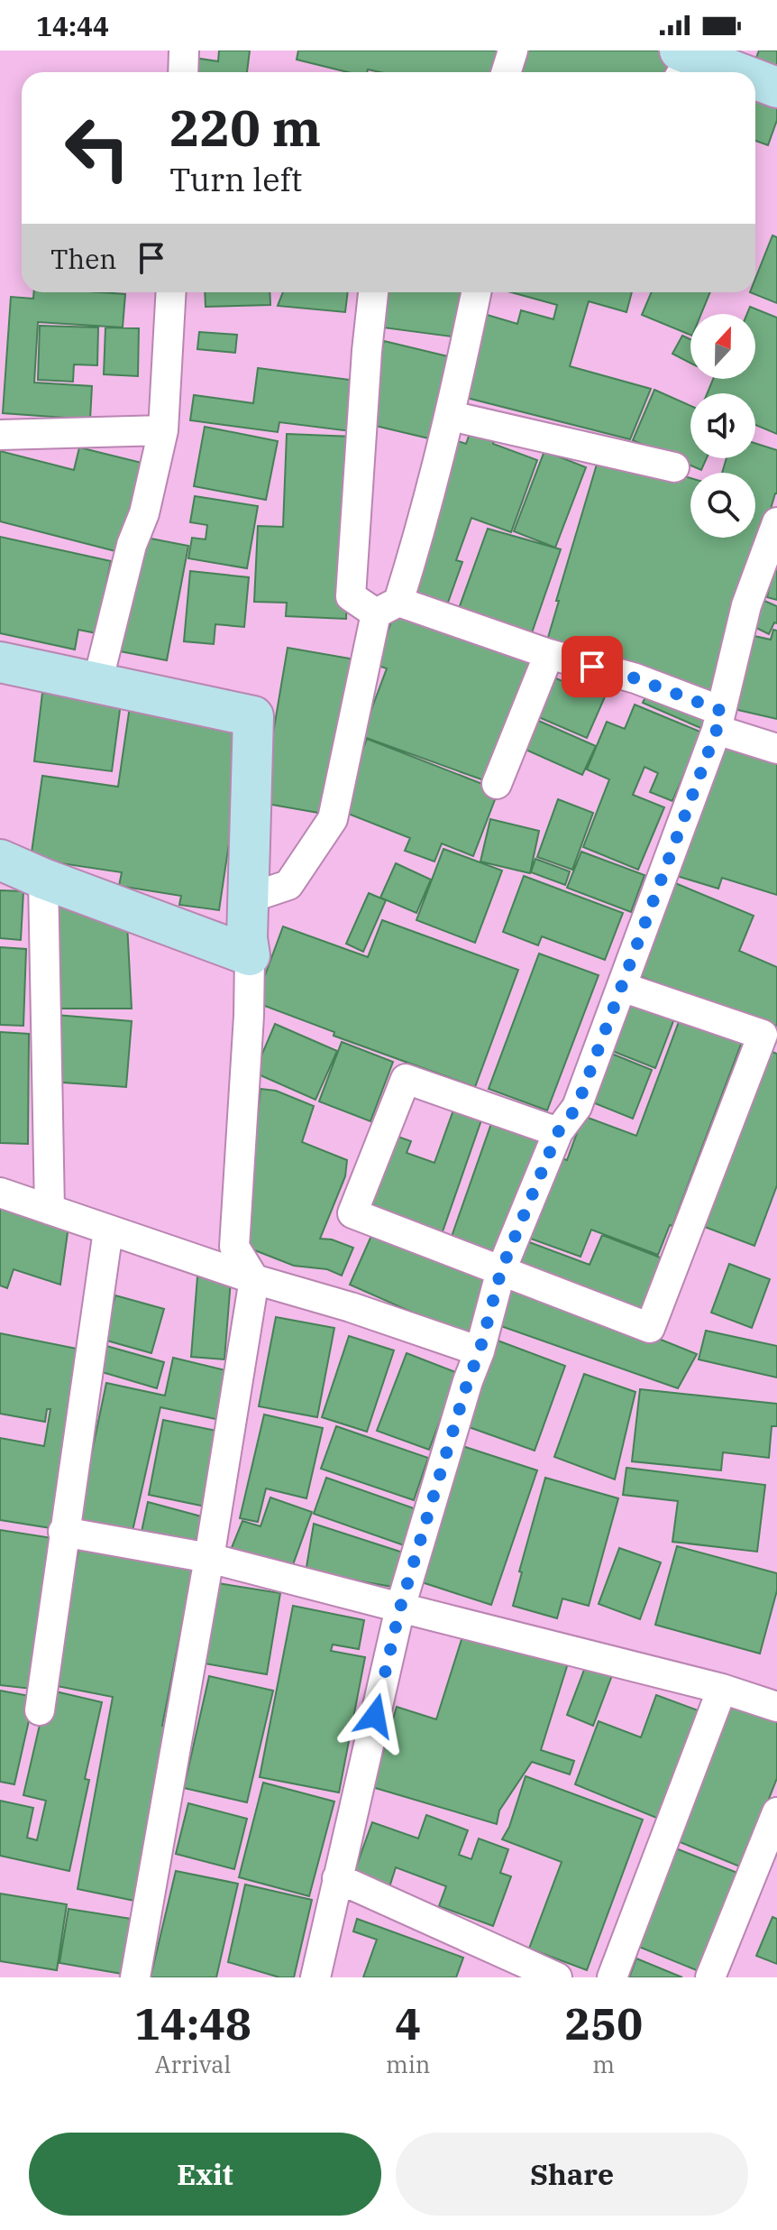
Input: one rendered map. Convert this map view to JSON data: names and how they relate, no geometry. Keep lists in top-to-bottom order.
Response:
{
  "north": "top",
  "page": {
    "status": "14:44",
    "turn": ["220 m", "Turn left"],
    "then": "Then",
    "eta": [
      "14:48",
      "Arrival",
      "4",
      "min",
      "250",
      "m"
    ],
    "buttons": ["Exit", "Share"]
  }
}
